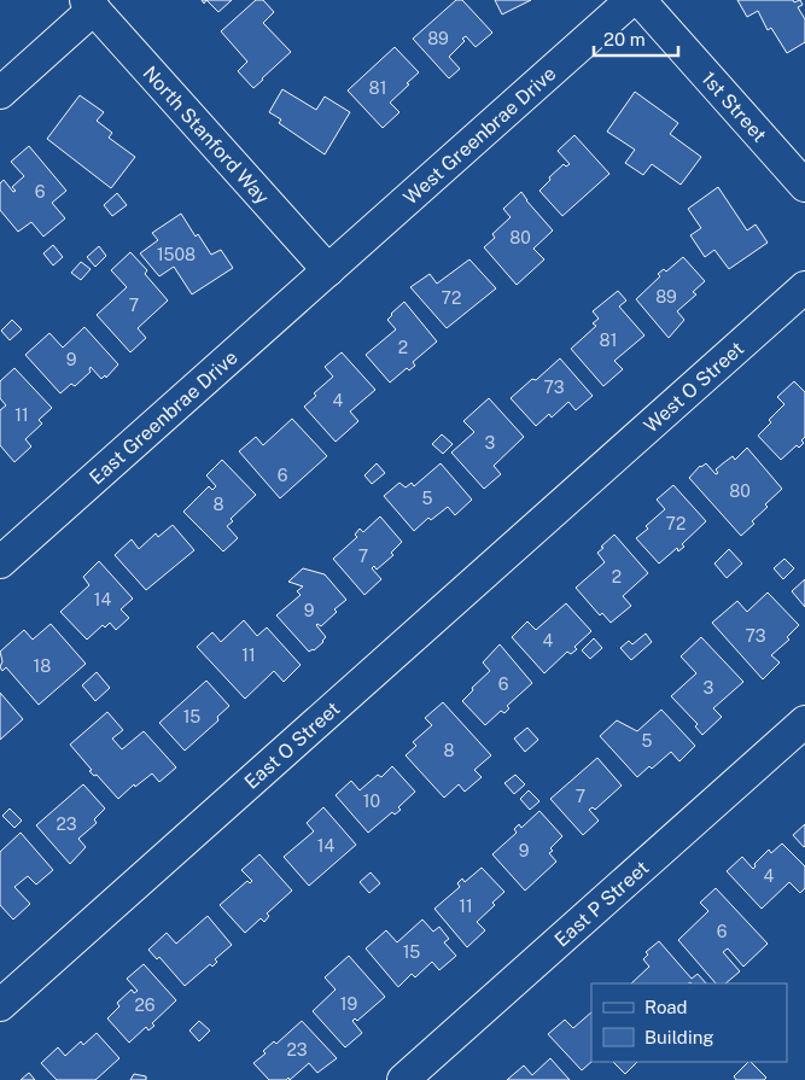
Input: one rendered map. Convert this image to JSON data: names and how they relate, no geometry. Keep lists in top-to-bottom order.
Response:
{
  "streets": {
    "street": [
      "1st Street",
      "North Stanford Way",
      "West Greenbrae Drive",
      "West O Street",
      "East Greenbrae Drive",
      "East O Street",
      "East P Street"
    ]
  },
  "crossings": [
    ["North Stanford Way", "West Greenbrae Drive"],
    ["North Stanford Way", "East Greenbrae Drive"],
    ["West Greenbrae Drive", "East Greenbrae Drive"],
    ["West O Street", "East O Street"]
  ],
  "house_numbers": [
    "89",
    "81",
    "6",
    "80",
    "1508",
    "89",
    "72",
    "7",
    "81",
    "2",
    "9",
    "73",
    "4",
    "11",
    "3",
    "6",
    "80",
    "5",
    "8",
    "72",
    "7",
    "2",
    "14",
    "9",
    "73",
    "4",
    "11",
    "18",
    "6",
    "3",
    "15",
    "5",
    "8",
    "7",
    "10",
    "23",
    "14",
    "9",
    "4",
    "11",
    "6",
    "15",
    "19",
    "26",
    "23"
  ],
  "legend": ["Road", "Building"],
  "scale_bar": "20 m"
}
